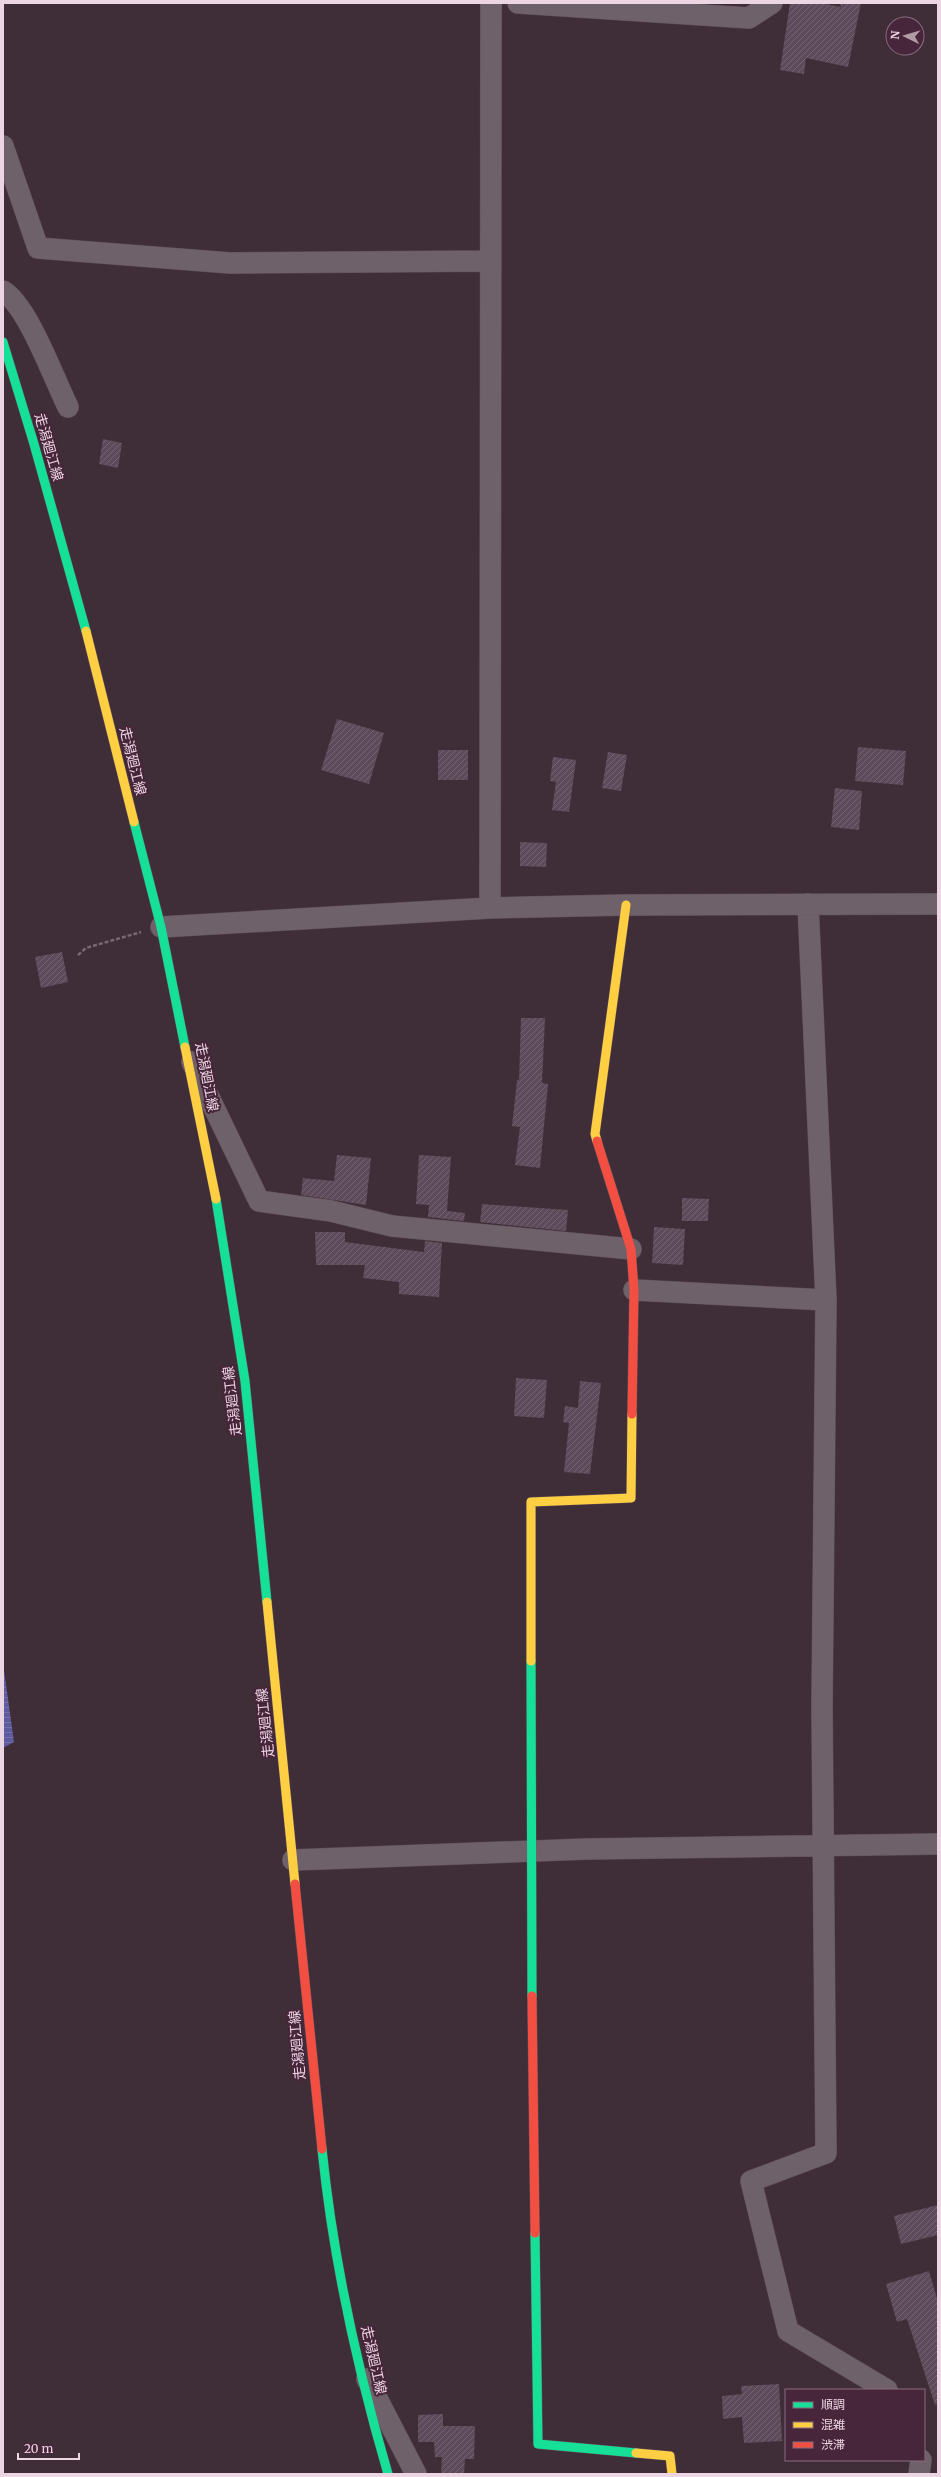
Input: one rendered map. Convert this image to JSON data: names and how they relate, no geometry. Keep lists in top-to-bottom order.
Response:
{
  "streets": {
    "main road": ["走潟廻江線"]
  },
  "legend": ["順調", "混雑", "渋滞"],
  "scale_bar": "20 m",
  "north": "left"
}
